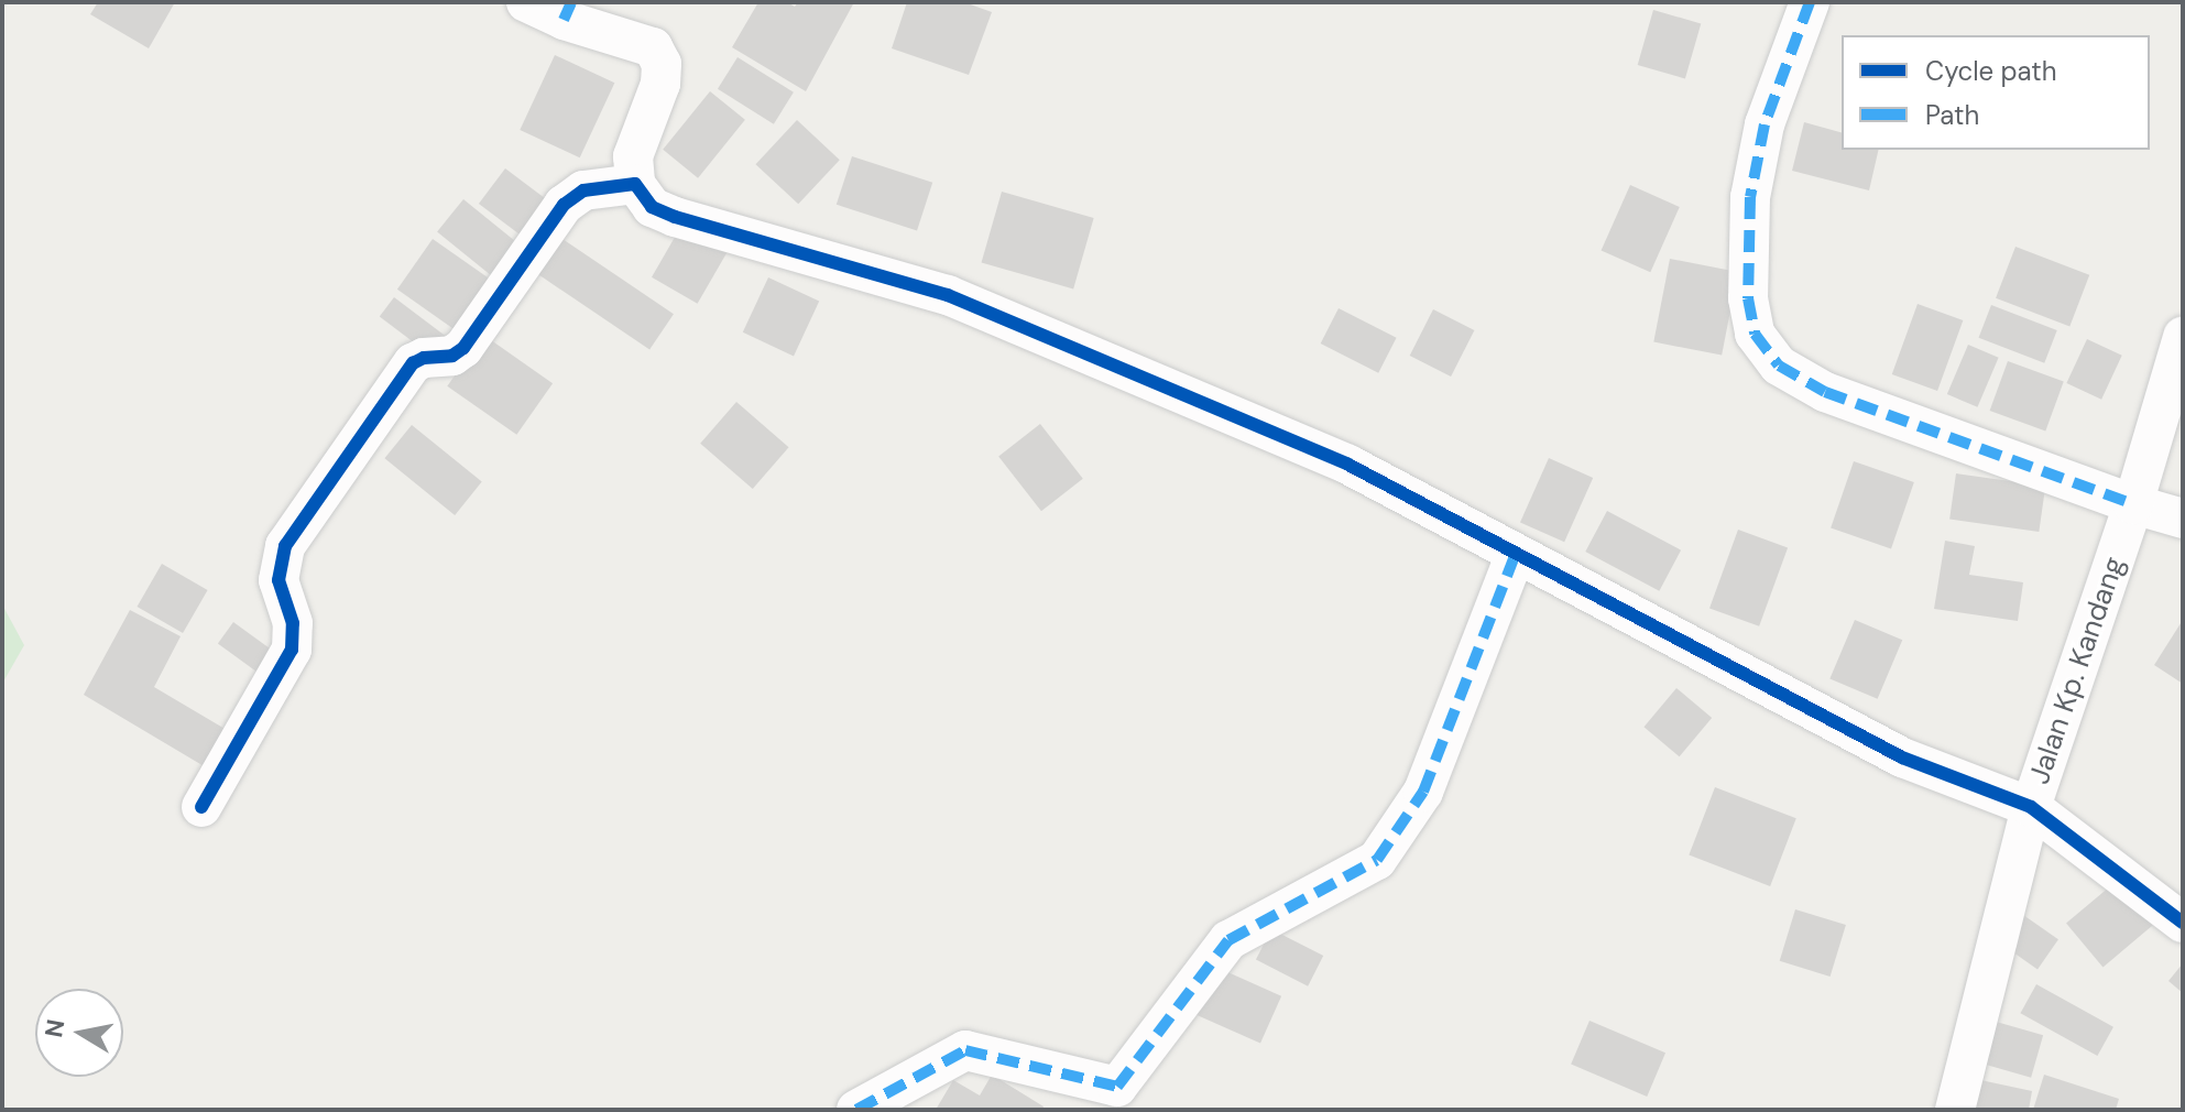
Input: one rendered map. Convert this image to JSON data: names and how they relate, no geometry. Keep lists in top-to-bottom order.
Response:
{
  "streets": {
    "street": ["Jalan Kp. Kandang"]
  },
  "legend": ["Cycle path", "Path"],
  "north": "left"
}
